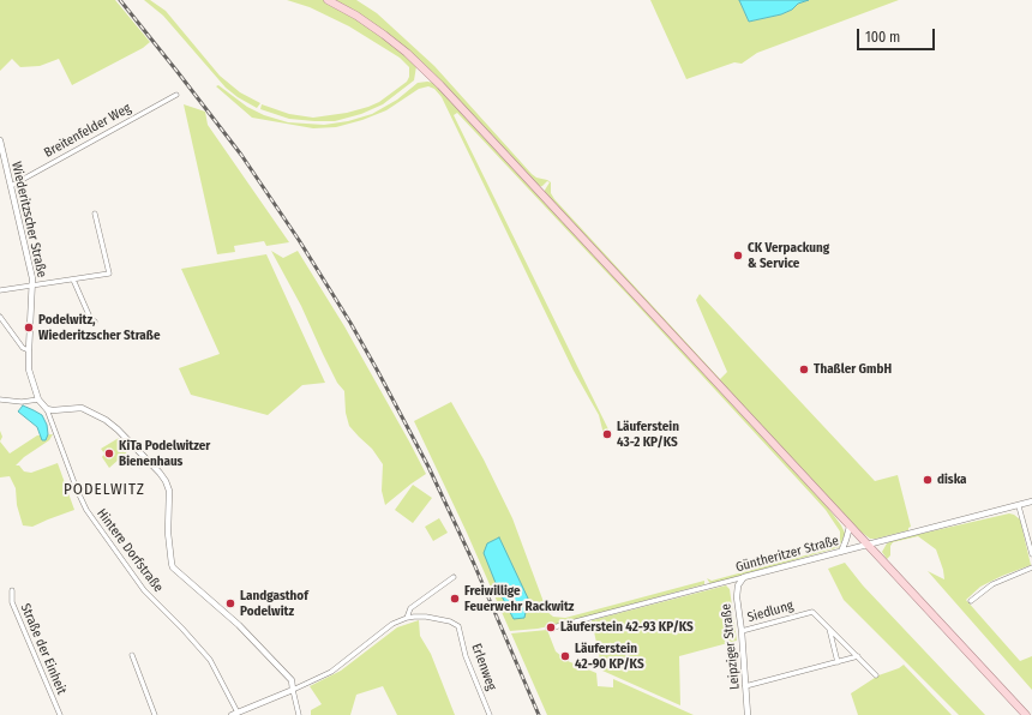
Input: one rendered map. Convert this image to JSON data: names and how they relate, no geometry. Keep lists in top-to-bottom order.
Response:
{
  "streets": {
    "street": [
      "Breitenfelder Weg",
      "Wiederitzscher Straße",
      "Hintere Dorfstraße",
      "Güntheritzer Straße",
      "Siedlung",
      "Leipziger Straße",
      "Straße der Einheit",
      "Erlenweg"
    ]
  },
  "crossings": [
    ["Breitenfelder Weg", "Wiederitzscher Straße"],
    ["Wiederitzscher Straße", "Hintere Dorfstraße"],
    ["Güntheritzer Straße", "Leipziger Straße"],
    ["Siedlung", "Leipziger Straße"]
  ],
  "districts": ["PODELWITZ"],
  "places": [
    "CK Verpackung & Service",
    "Podelwitz, Wiederitzscher Straße",
    "Thaßler GmbH",
    "Läuferstein 43-2 KP/KS",
    "KiTa Podelwitzer Bienenhaus",
    "diska",
    "Freiwillige Feuerwehr Rackwitz",
    "Landgasthof Podelwitz",
    "Läuferstein 42-93 KP/KS",
    "Läuferstein 42-90 KP/KS"
  ],
  "scale_bar": "100 m"
}
